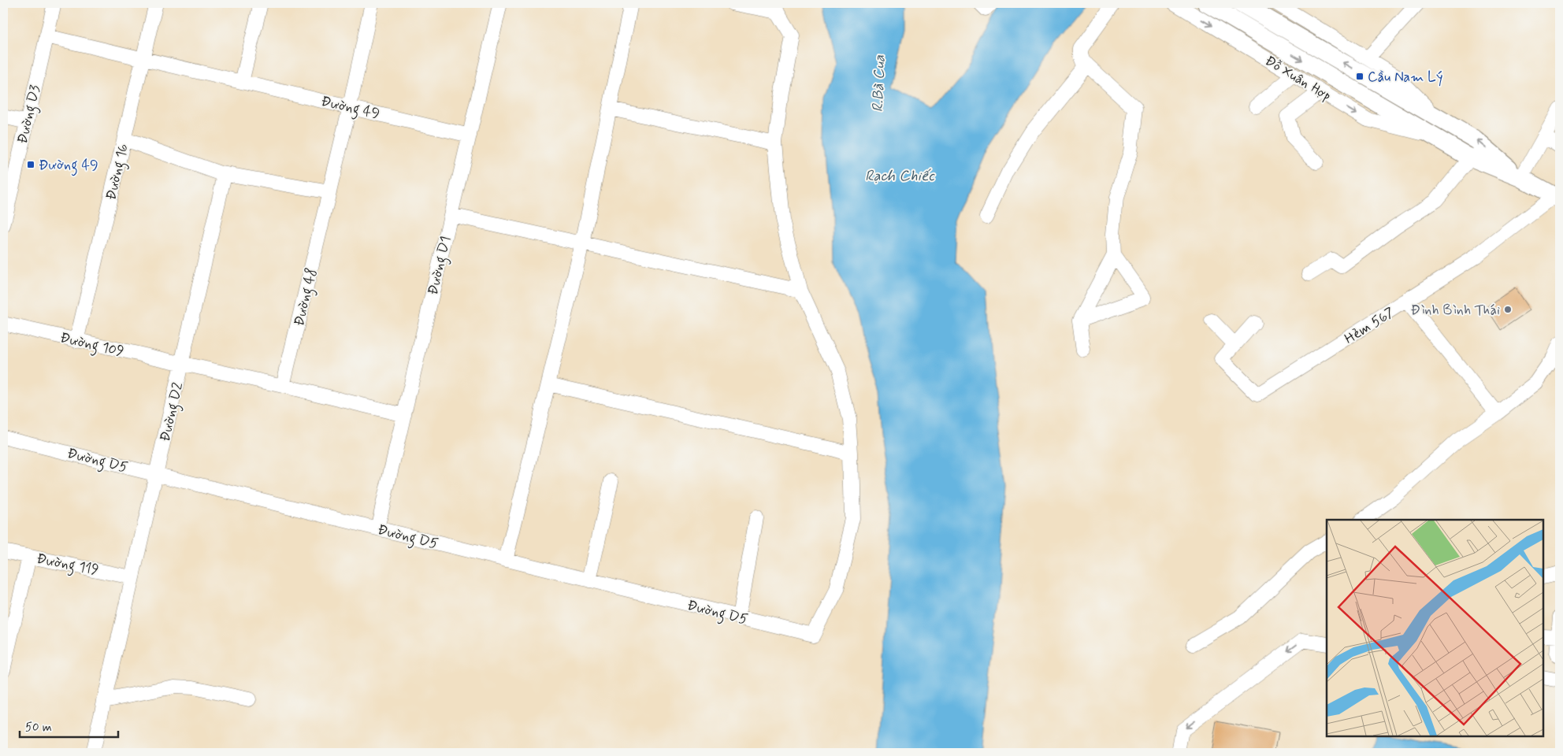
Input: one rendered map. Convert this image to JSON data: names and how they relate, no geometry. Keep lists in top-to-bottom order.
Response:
{
  "streets": {
    "main road": ["Đỗ Xuân Hợp"],
    "street": [
      "Đường 49",
      "Đường D3",
      "Đường 16",
      "Đường D1",
      "Đường 48",
      "Hẻm 567",
      "Đường 109",
      "Đường D2",
      "Đường D5",
      "Đường 119"
    ]
  },
  "crossings": [
    ["Đỗ Xuân Hợp", "Hẻm 567"],
    ["Đường 49", "Đường D3"],
    ["Đường 49", "Đường 16"],
    ["Đường 49", "Đường D1"],
    ["Đường 49", "Đường 48"],
    ["Đường 16", "Đường 109"],
    ["Đường D1", "Đường D5"],
    ["Đường 109", "Đường D2"],
    ["Đường D2", "Đường D5"],
    ["Đường D2", "Đường 119"]
  ],
  "water": ["R.Bà Cua", "Rạch Chiếc"],
  "places": {
    "transit": ["Cầu Nam Lý", "Đường 49"],
    "other": ["Đình Bình Thái"]
  },
  "scale_bar": "50 m"
}
